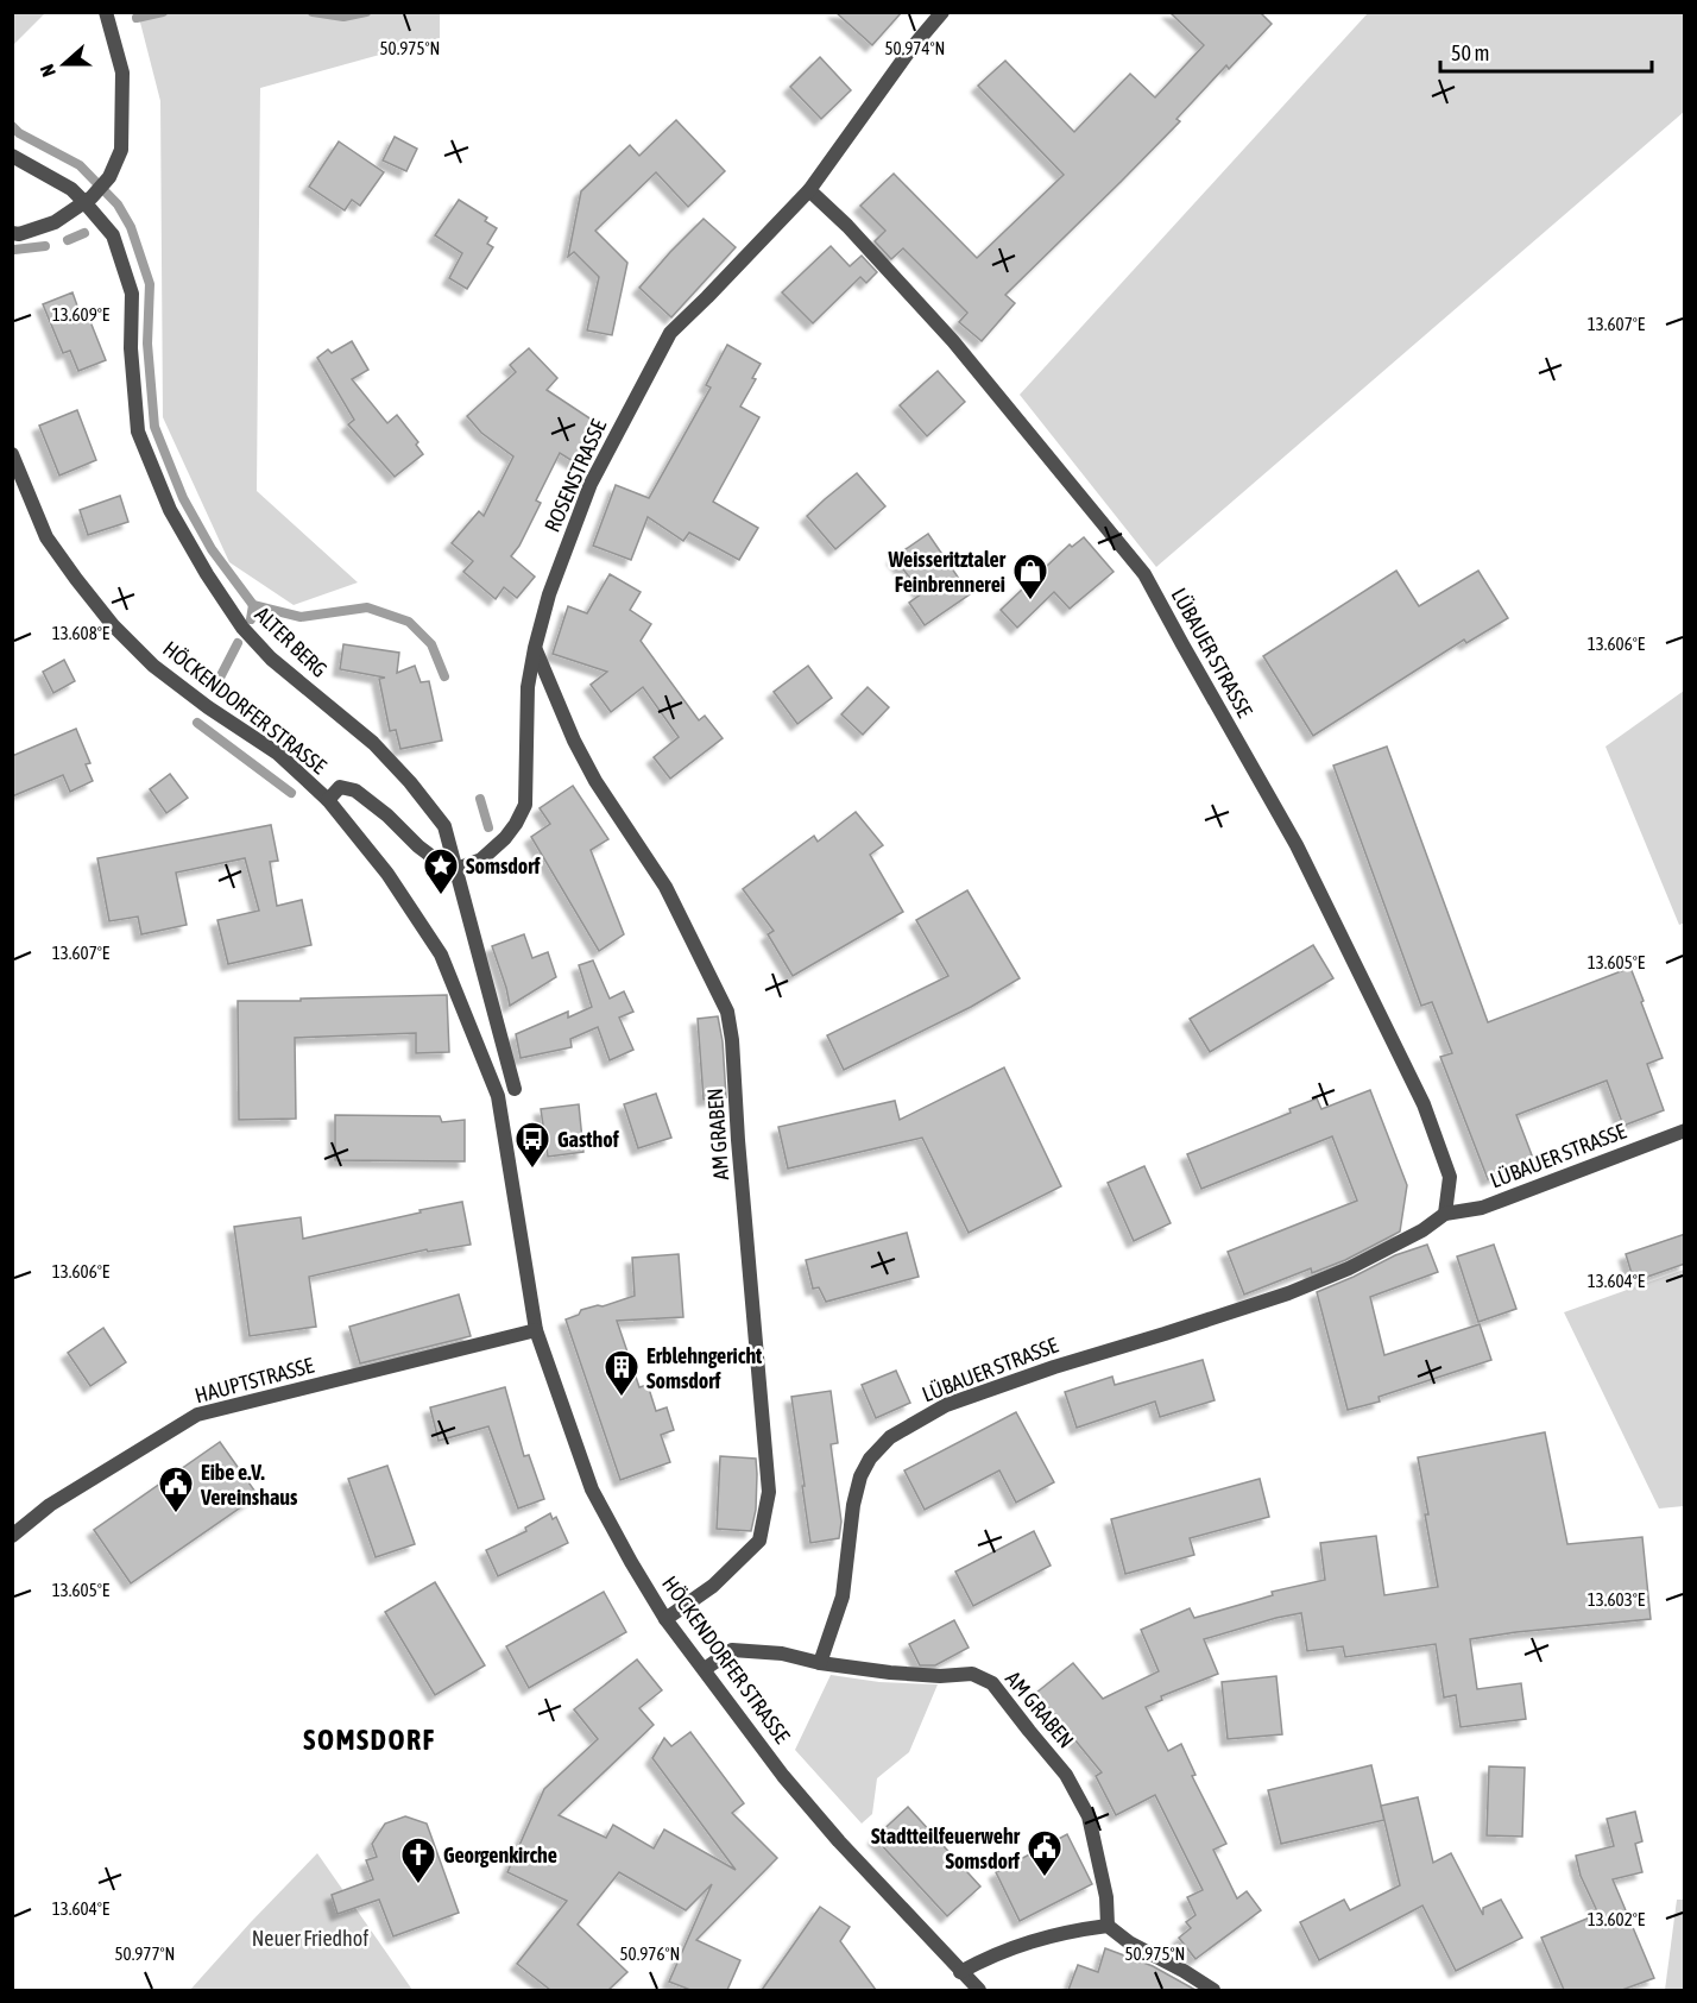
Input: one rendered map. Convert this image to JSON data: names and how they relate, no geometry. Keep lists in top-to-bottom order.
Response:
{
  "streets": {
    "street": [
      "ROSENSTRASSE",
      "ALTER BERG",
      "LÜBAUER STRASSE",
      "HÖCKENDORFER STRASSE",
      "AM GRABEN",
      "HAUPTSTRASSE"
    ]
  },
  "crossings": [
    ["ROSENSTRASSE", "ALTER BERG"],
    ["ROSENSTRASSE", "LÜBAUER STRASSE"],
    ["ROSENSTRASSE", "AM GRABEN"],
    ["LÜBAUER STRASSE", "AM GRABEN"],
    ["HÖCKENDORFER STRASSE", "AM GRABEN"],
    ["HÖCKENDORFER STRASSE", "HAUPTSTRASSE"]
  ],
  "districts": ["SOMSDORF"],
  "parks": ["Neuer Friedhof"],
  "places": {
    "shop": ["Weisseritztaler Feinbrennerei"],
    "place": ["Somsdorf"],
    "bus stop": ["Gasthof"],
    "building": ["Erblehngericht Somsdorf"],
    "public building": ["Eibe e.V. Vereinshaus", "Stadtteilfeuerwehr Somsdorf"],
    "church": ["Georgenkirche"]
  },
  "scale_bar": "50 m",
  "north": "left",
  "coordinates": [
    "50.975°N",
    "50.974°N",
    "13.609°E",
    "13.607°E",
    "13.608°E",
    "13.606°E",
    "13.605°E",
    "13.604°E",
    "13.603°E",
    "13.602°E",
    "50.977°N",
    "50.976°N"
  ]
}
